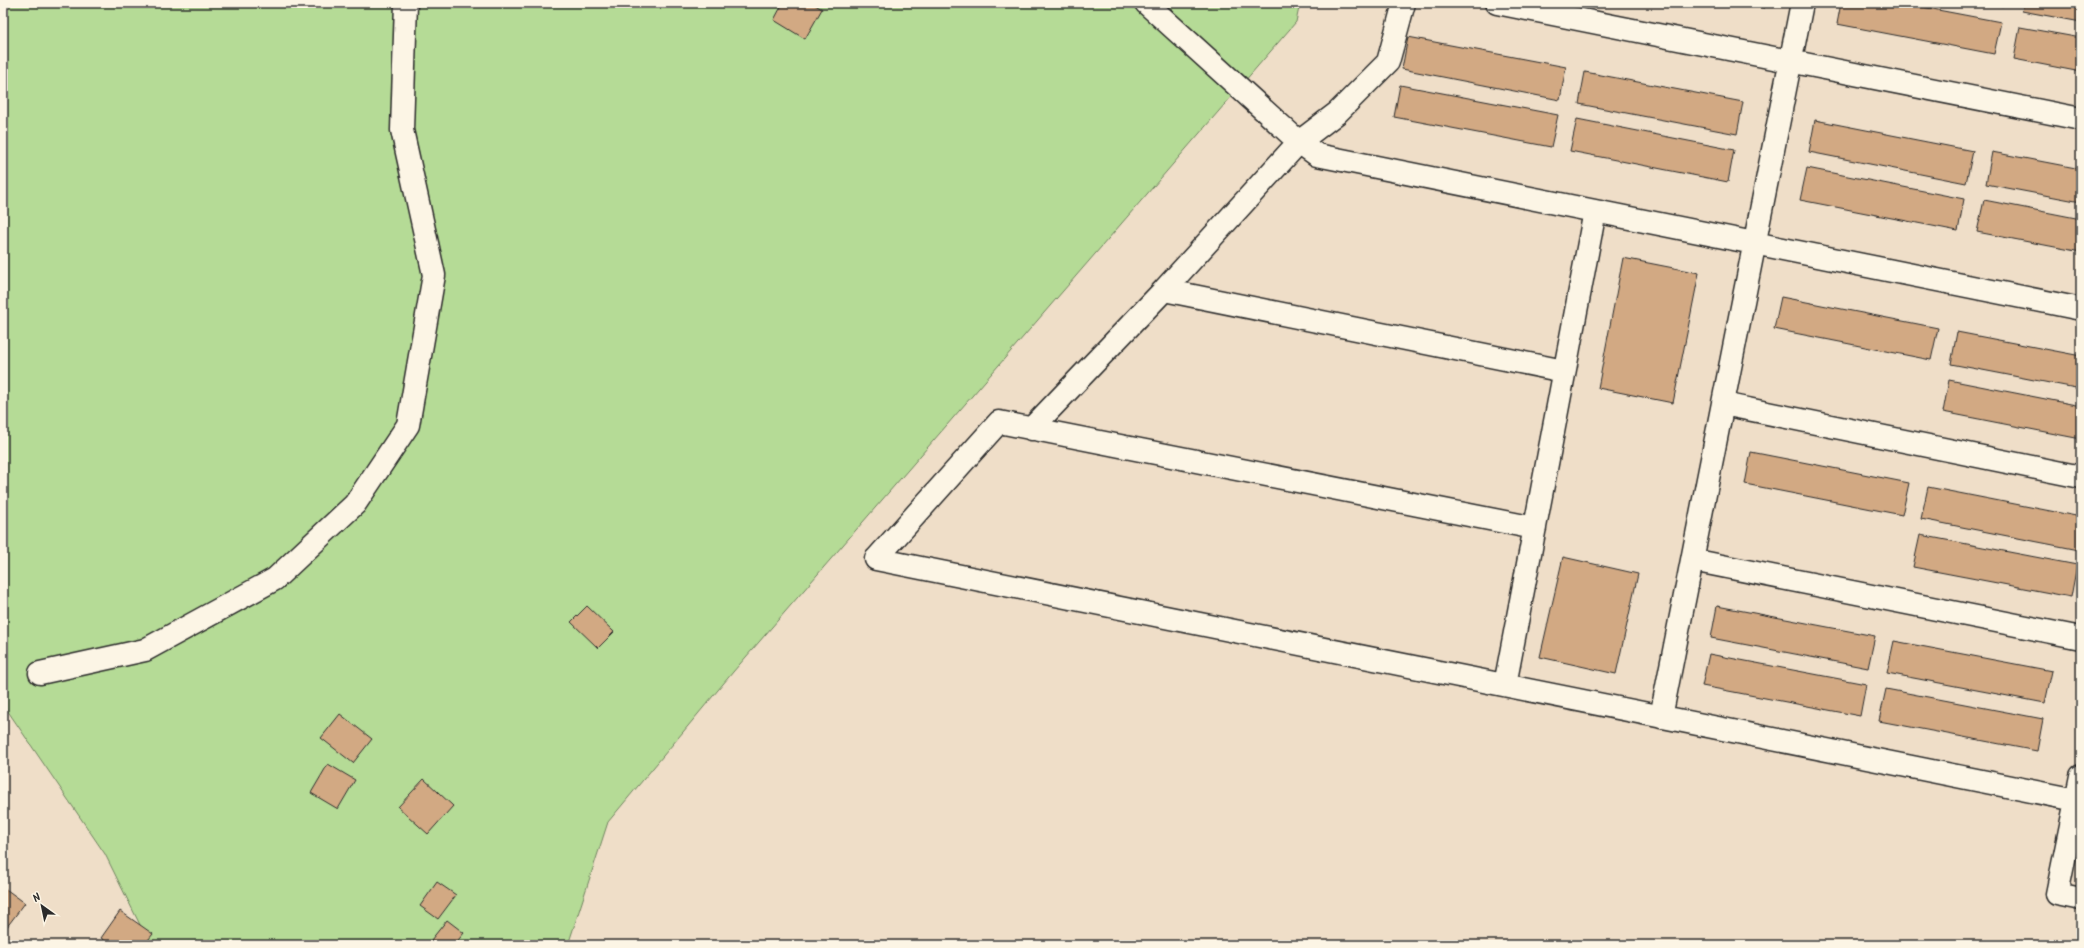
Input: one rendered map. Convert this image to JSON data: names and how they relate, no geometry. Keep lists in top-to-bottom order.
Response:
{
  "north": "top left"
}
